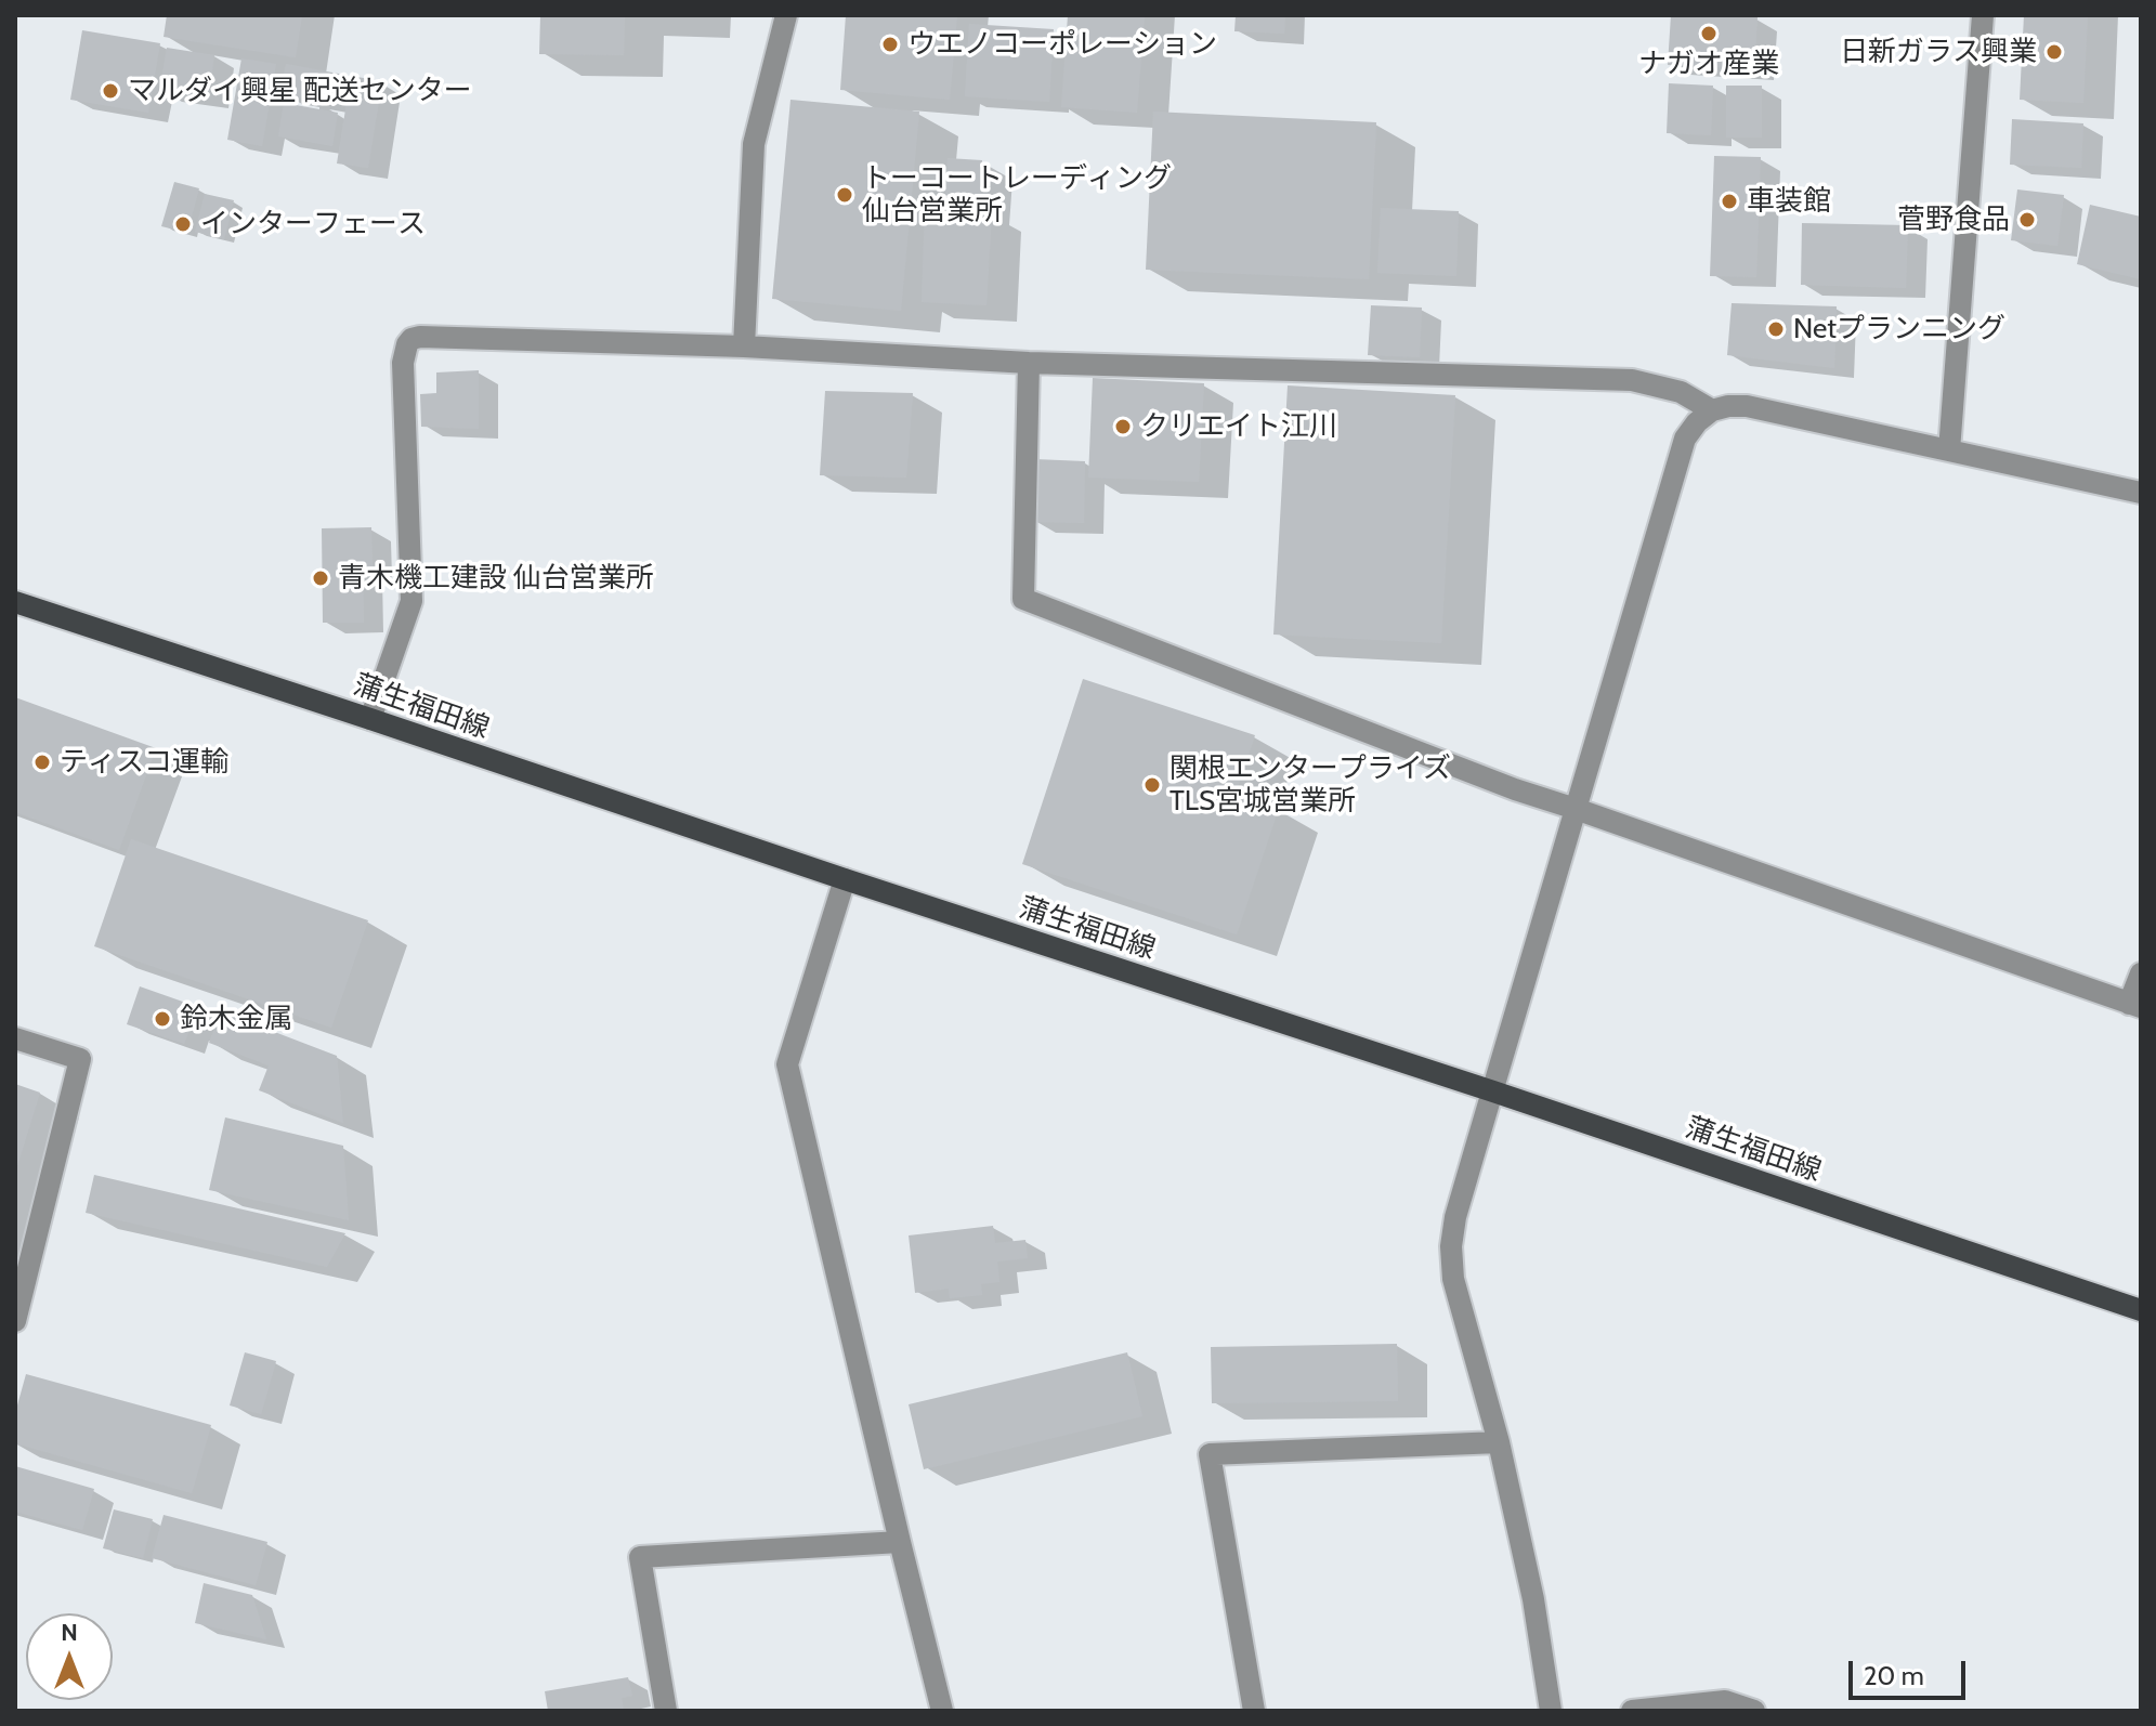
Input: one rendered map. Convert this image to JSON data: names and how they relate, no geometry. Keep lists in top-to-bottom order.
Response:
{
  "streets": {
    "main road": ["蒲生福田線"]
  },
  "places": [
    "ナガオ産業",
    "ウエノコーポレーション",
    "日新ガラス興業",
    "マルダイ興星 配送センター",
    "トーコートレーディング 仙台営業所",
    "車装館",
    "菅野食品",
    "インターフェース",
    "Netプランニング",
    "クリエイト江川",
    "青木機工建設 仙台営業所",
    "ティスコ運輸",
    "関根エンタープライズ TLS宮城営業所",
    "鈴木金属"
  ],
  "scale_bar": "20 m",
  "north": "top"
}
